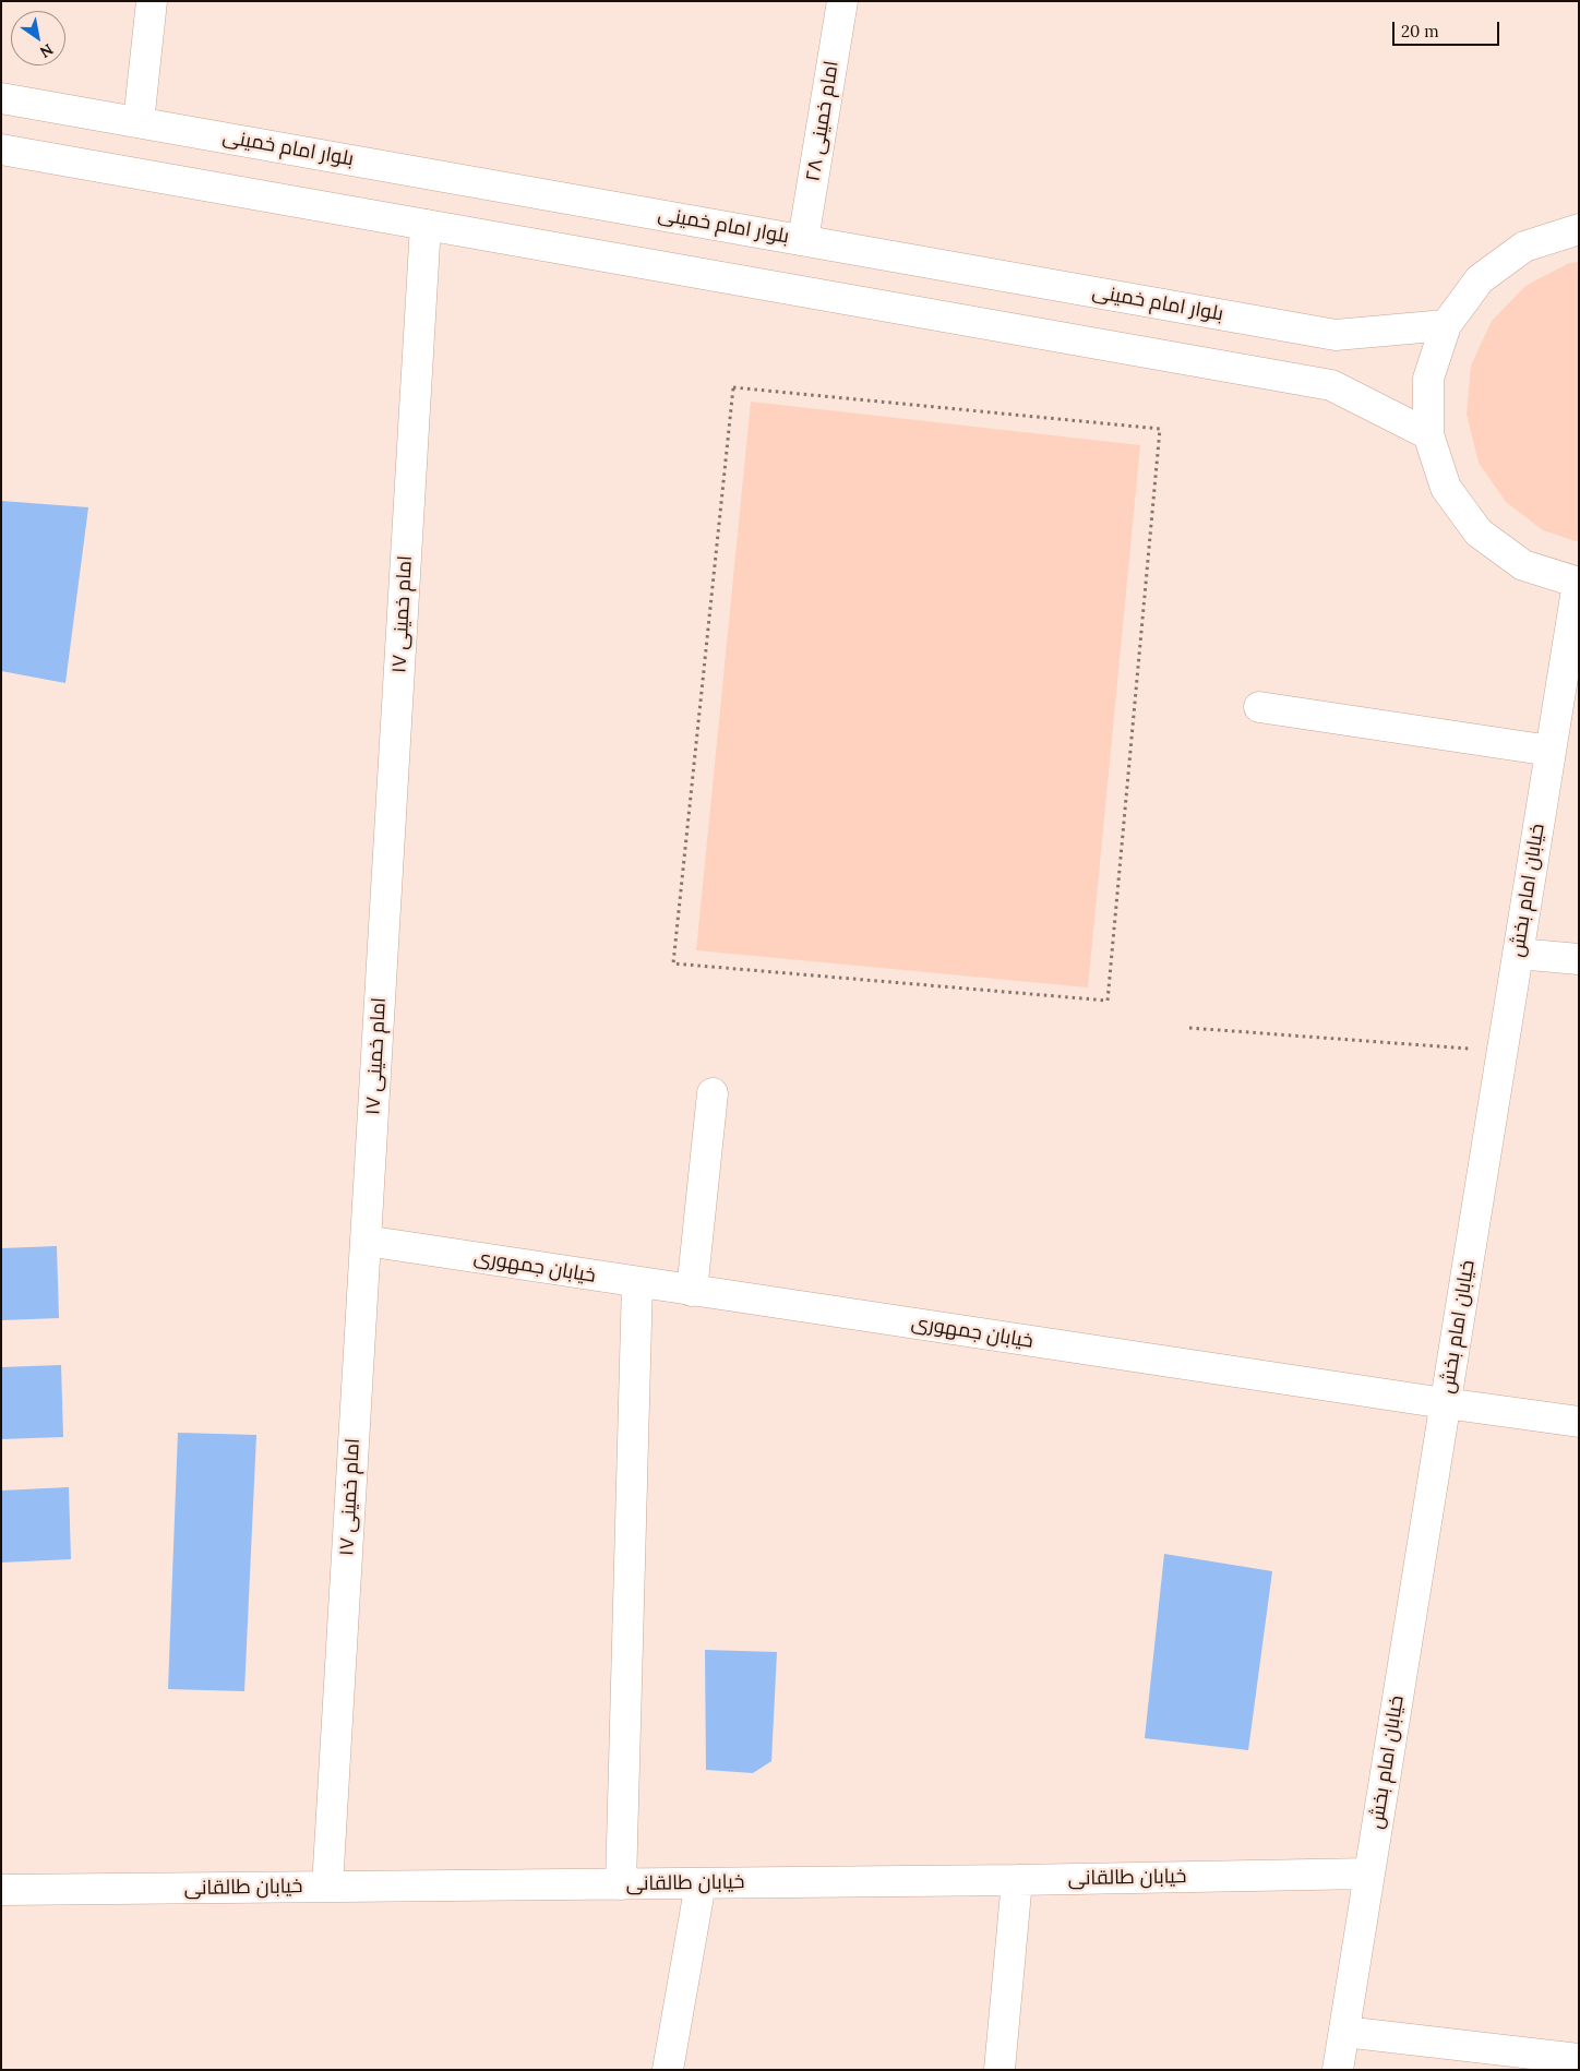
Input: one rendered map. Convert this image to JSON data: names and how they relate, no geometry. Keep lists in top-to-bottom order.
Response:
{
  "streets": {
    "street": [
      "امام خمینی ۲۸",
      "بلوار امام خمینی",
      "امام خمینی ۱۷",
      "خیابان امام بخش",
      "خیابان جمهوری",
      "خیابان طالقانی"
    ]
  },
  "crossings": [
    ["امام خمینی ۲۸", "بلوار امام خمینی"],
    ["امام خمینی ۱۷", "خیابان جمهوری"],
    ["امام خمینی ۱۷", "خیابان طالقانی"],
    ["خیابان امام بخش", "خیابان جمهوری"],
    ["خیابان امام بخش", "خیابان طالقانی"]
  ],
  "scale_bar": "20 m",
  "north": "bottom right"
}
